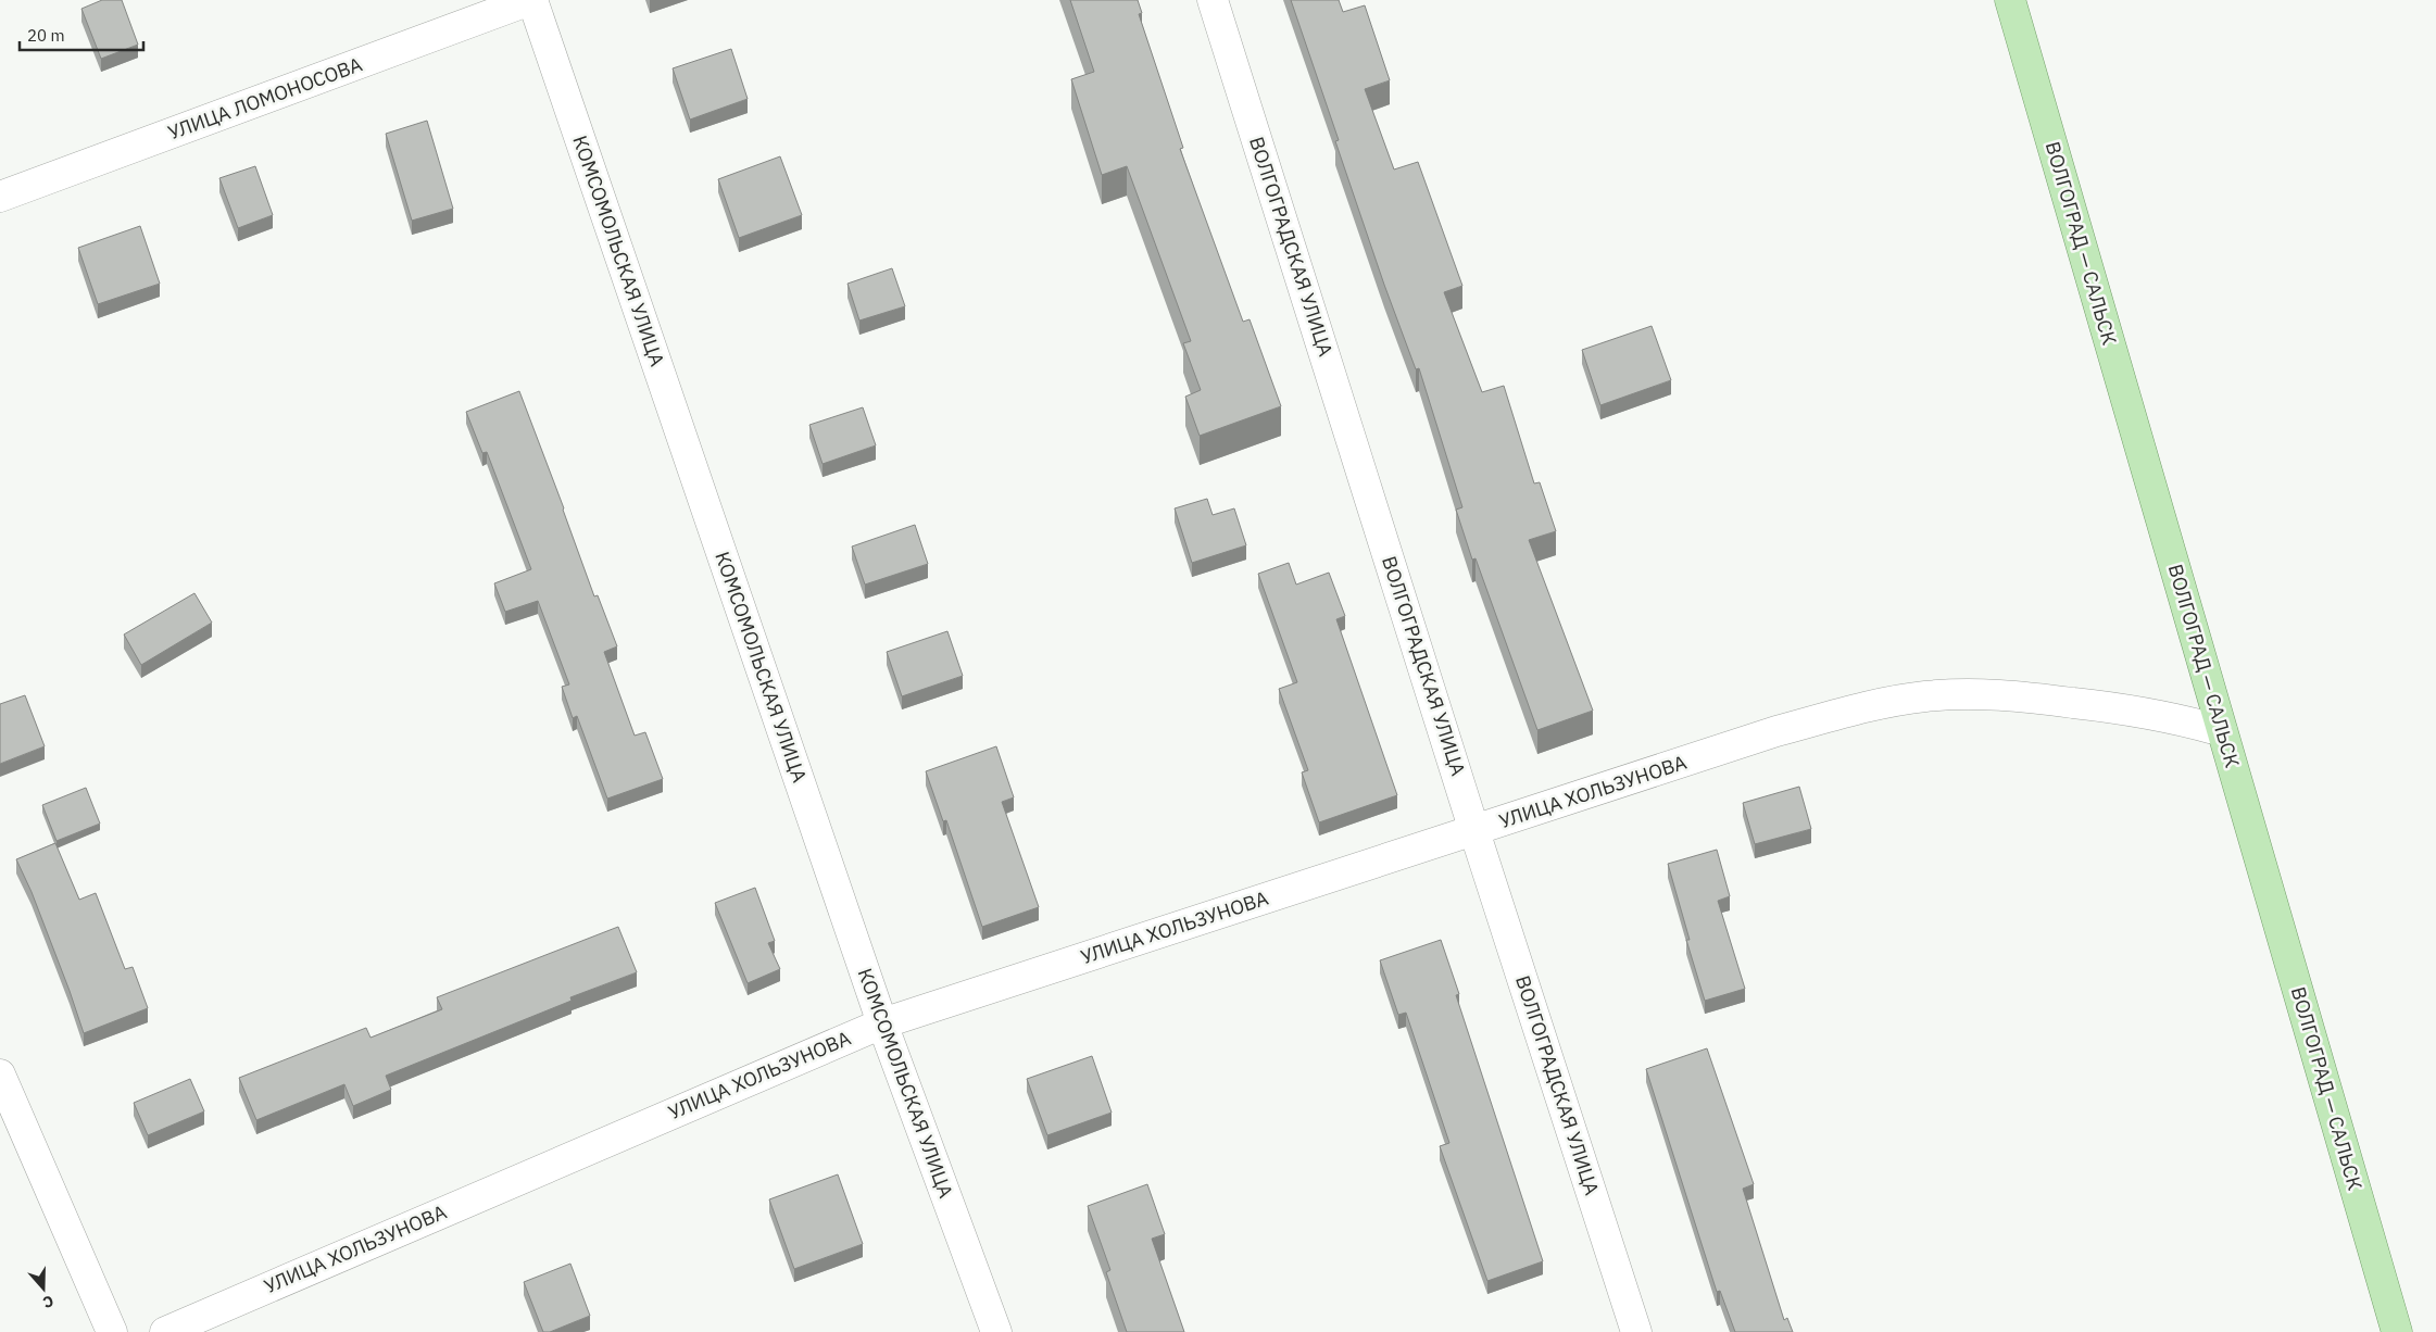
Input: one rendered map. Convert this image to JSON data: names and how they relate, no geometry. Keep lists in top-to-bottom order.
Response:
{
  "streets": {
    "main road": ["ВОЛГОГРАД — САЛЬСК"],
    "street": [
      "УЛИЦА ЛОМОНОСОВА",
      "ВОЛГОГРАДСКАЯ УЛИЦА",
      "КОМСОМОЛЬСКАЯ УЛИЦА",
      "УЛИЦА ХОЛЬЗУНОВА"
    ]
  },
  "crossings": [
    ["УЛИЦА ЛОМОНОСОВА", "КОМСОМОЛЬСКАЯ УЛИЦА"],
    ["ВОЛГОГРАД — САЛЬСК", "УЛИЦА ХОЛЬЗУНОВА"],
    ["ВОЛГОГРАДСКАЯ УЛИЦА", "УЛИЦА ХОЛЬЗУНОВА"],
    ["КОМСОМОЛЬСКАЯ УЛИЦА", "УЛИЦА ХОЛЬЗУНОВА"]
  ],
  "scale_bar": "20 m",
  "north": "bottom"
}
